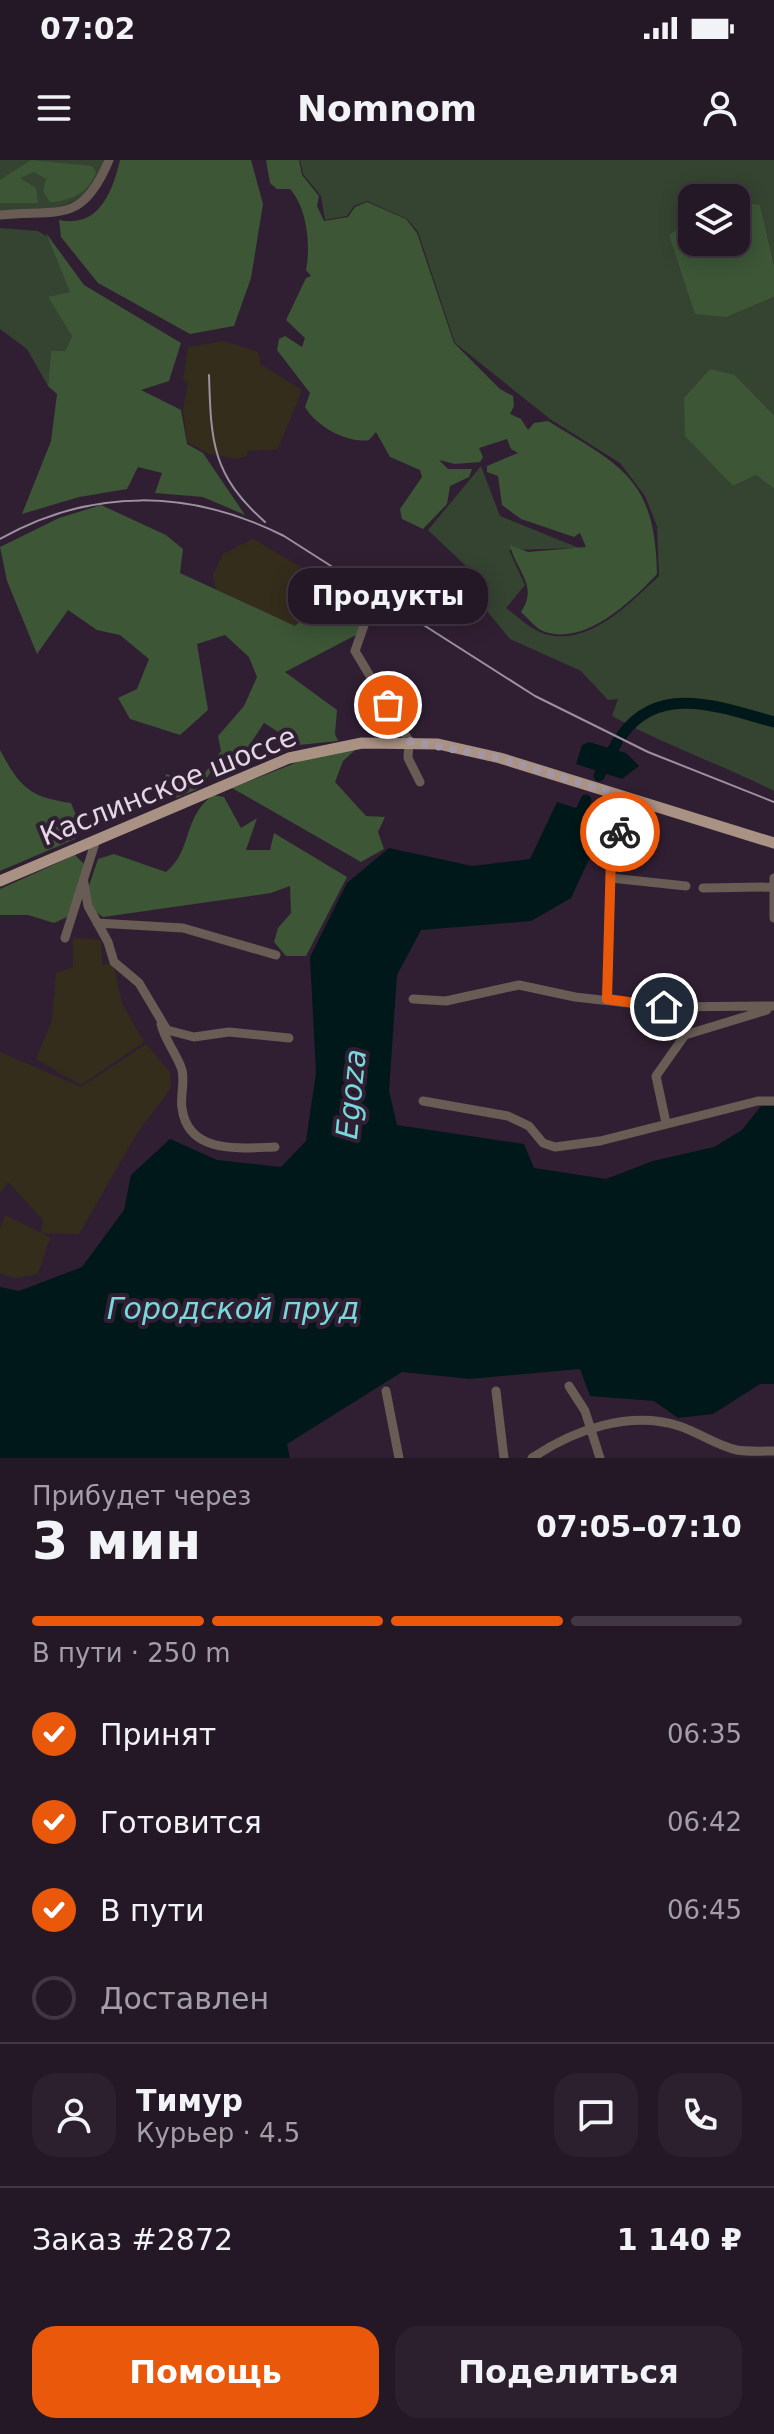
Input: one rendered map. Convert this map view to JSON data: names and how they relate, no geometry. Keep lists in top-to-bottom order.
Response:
{
  "streets": {
    "main road": ["Каслинское шоссе"]
  },
  "water": ["Egoza", "Городской пруд"],
  "places": ["Продукты"],
  "page": {
    "status": "07:02",
    "header": "Nomnom",
    "bubble": "Продукты",
    "heading": ["3 мин", "Прибудет через", "07:05–07:10"],
    "panel": [
      "Тимур",
      "Курьер · 4.5",
      "Заказ #2872",
      "1 140 ₽"
    ],
    "bar": "В пути · 250 m",
    "list": [
      ["Принят", "06:35"],
      ["Готовится", "06:42"],
      ["В пути", "06:45"],
      "Доставлен"
    ],
    "buttons": ["Помощь", "Поделиться"]
  }
}
